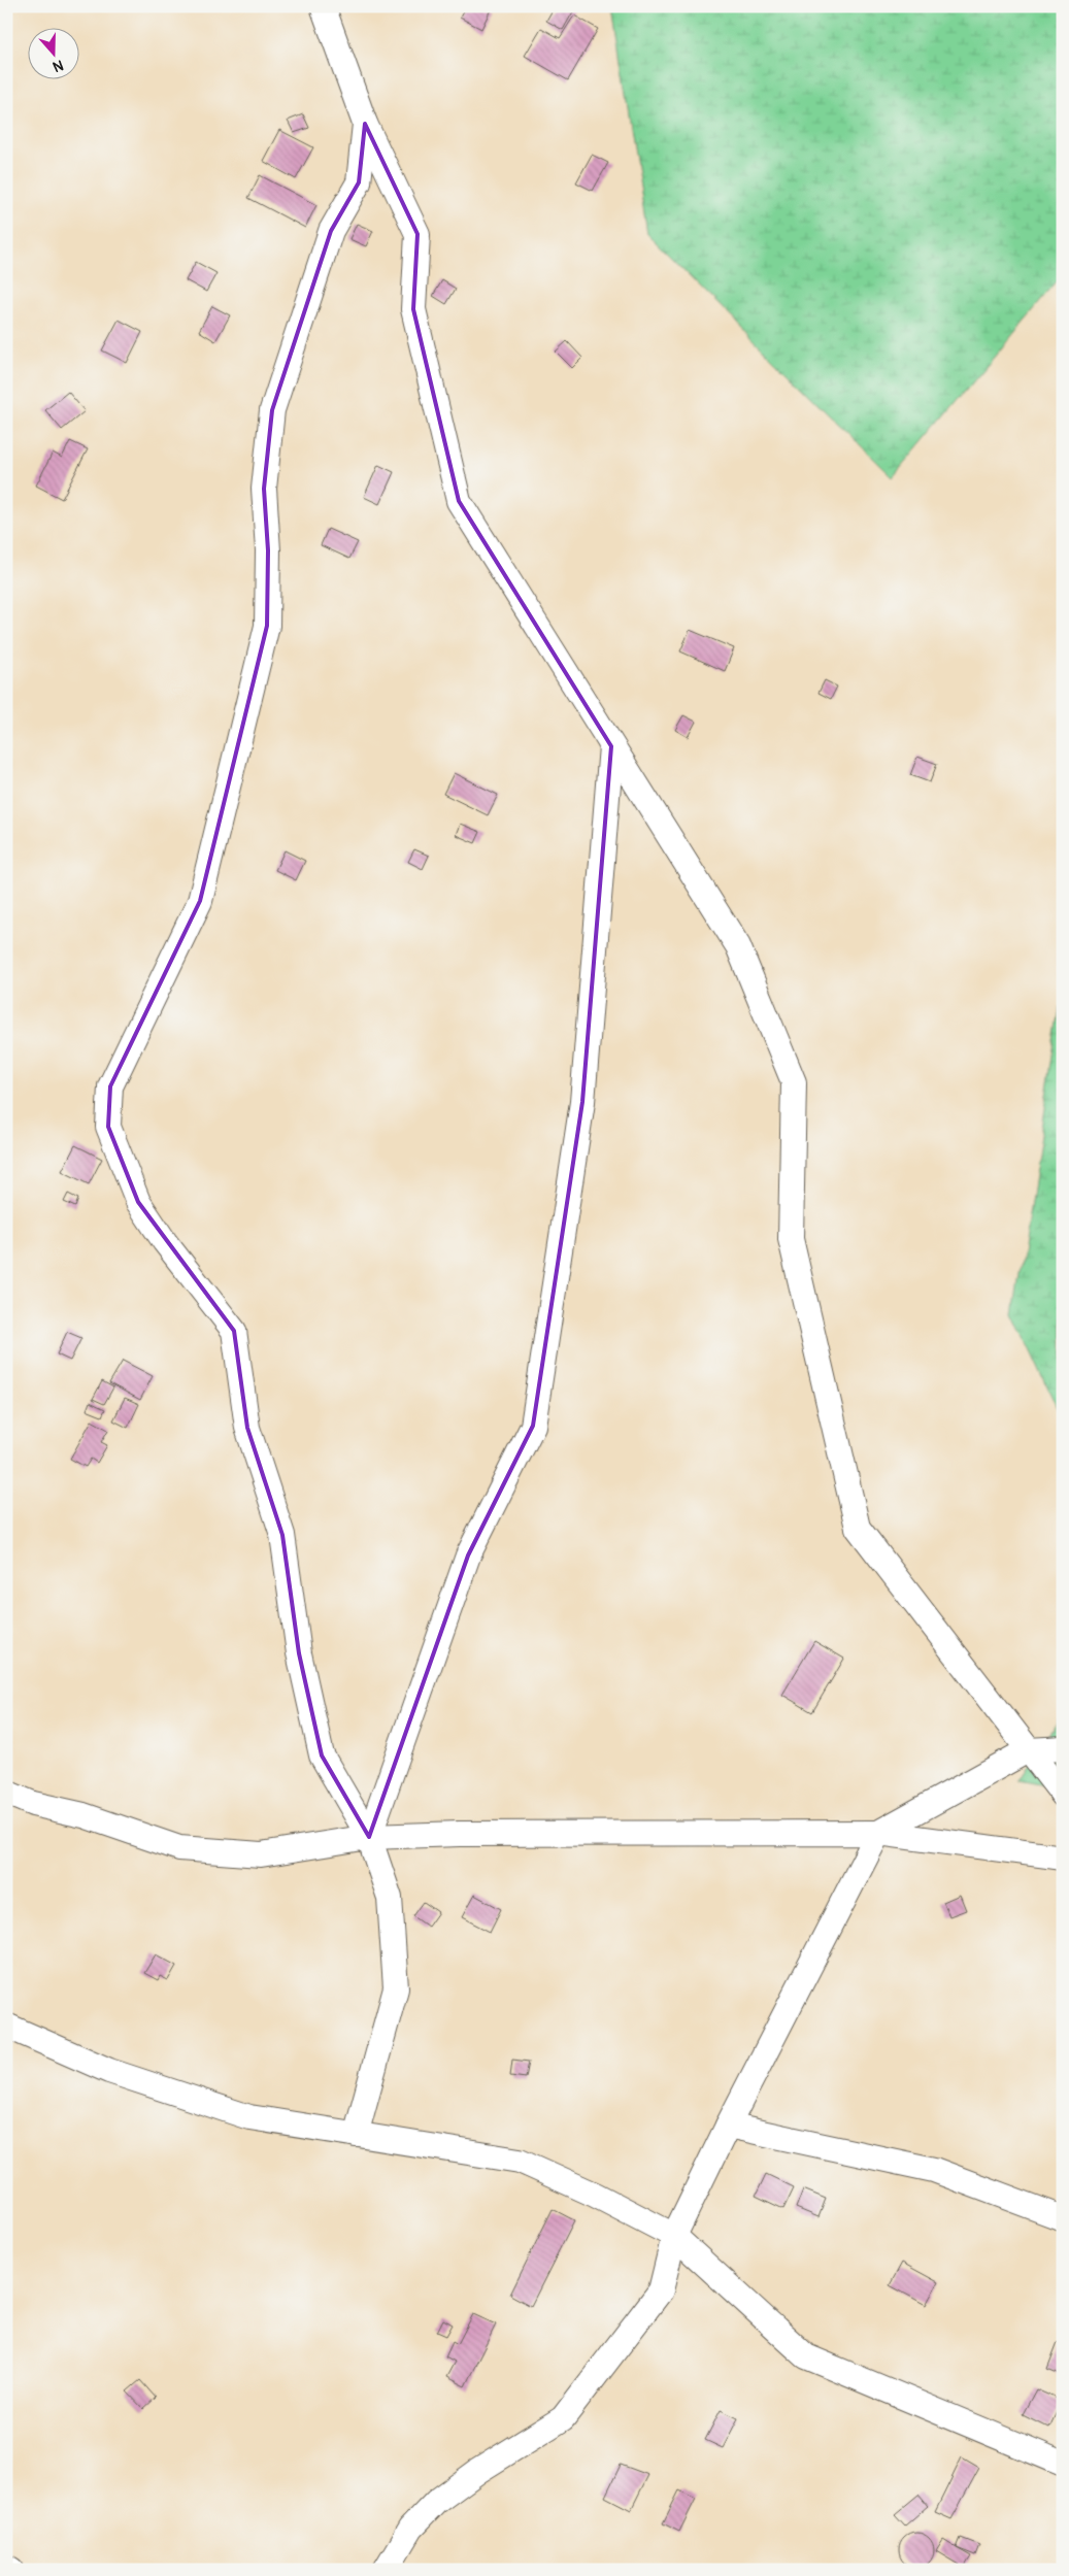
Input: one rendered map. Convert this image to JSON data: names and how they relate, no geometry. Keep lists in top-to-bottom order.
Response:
{
  "north": "bottom"
}
